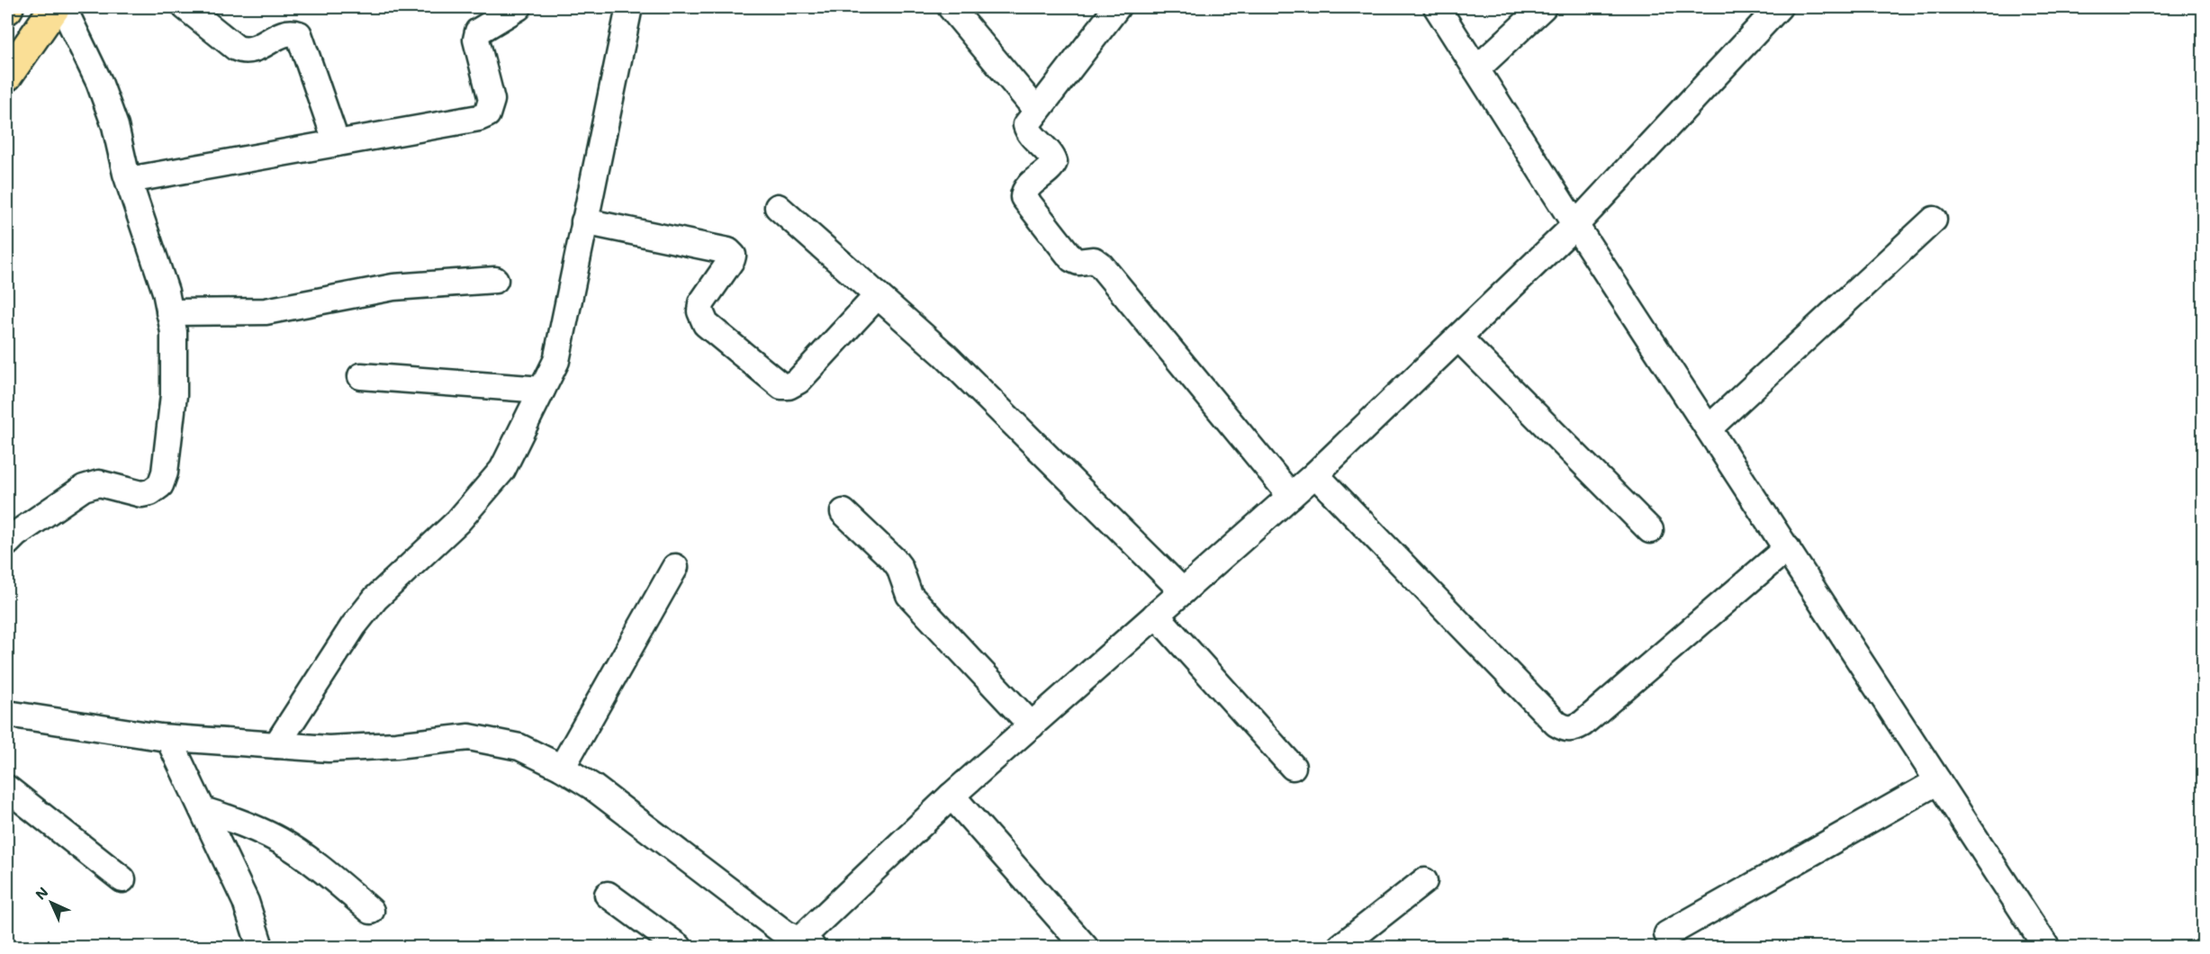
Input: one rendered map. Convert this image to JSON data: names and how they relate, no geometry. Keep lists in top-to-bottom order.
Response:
{
  "north": "top left"
}
